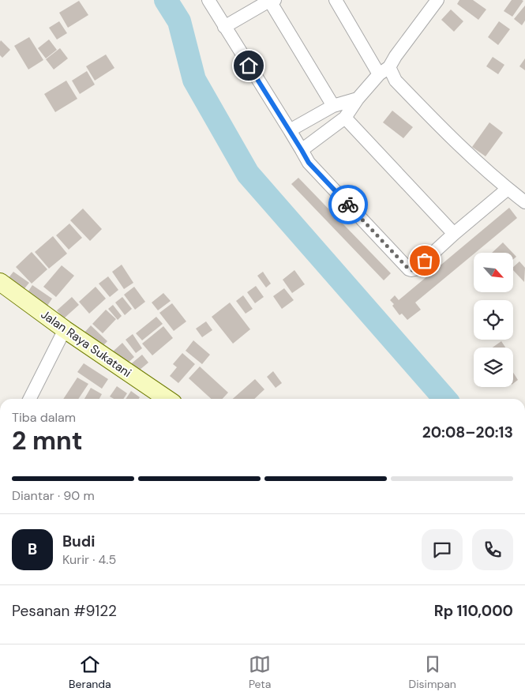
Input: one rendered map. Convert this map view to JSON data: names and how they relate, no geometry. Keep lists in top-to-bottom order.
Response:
{
  "streets": {
    "main road": ["Jalan Raya Sukatani"]
  },
  "north": "bottom right",
  "page": {
    "heading": ["2 mnt", "Tiba dalam", "20:08–20:13"],
    "panel": [
      "Budi",
      "Kurir · 4.5",
      "Pesanan #9122",
      "Rp 110,000"
    ],
    "bar": "Diantar · 90 m",
    "round": "B",
    "tabs": ["Beranda", "Peta", "Disimpan"]
  }
}
